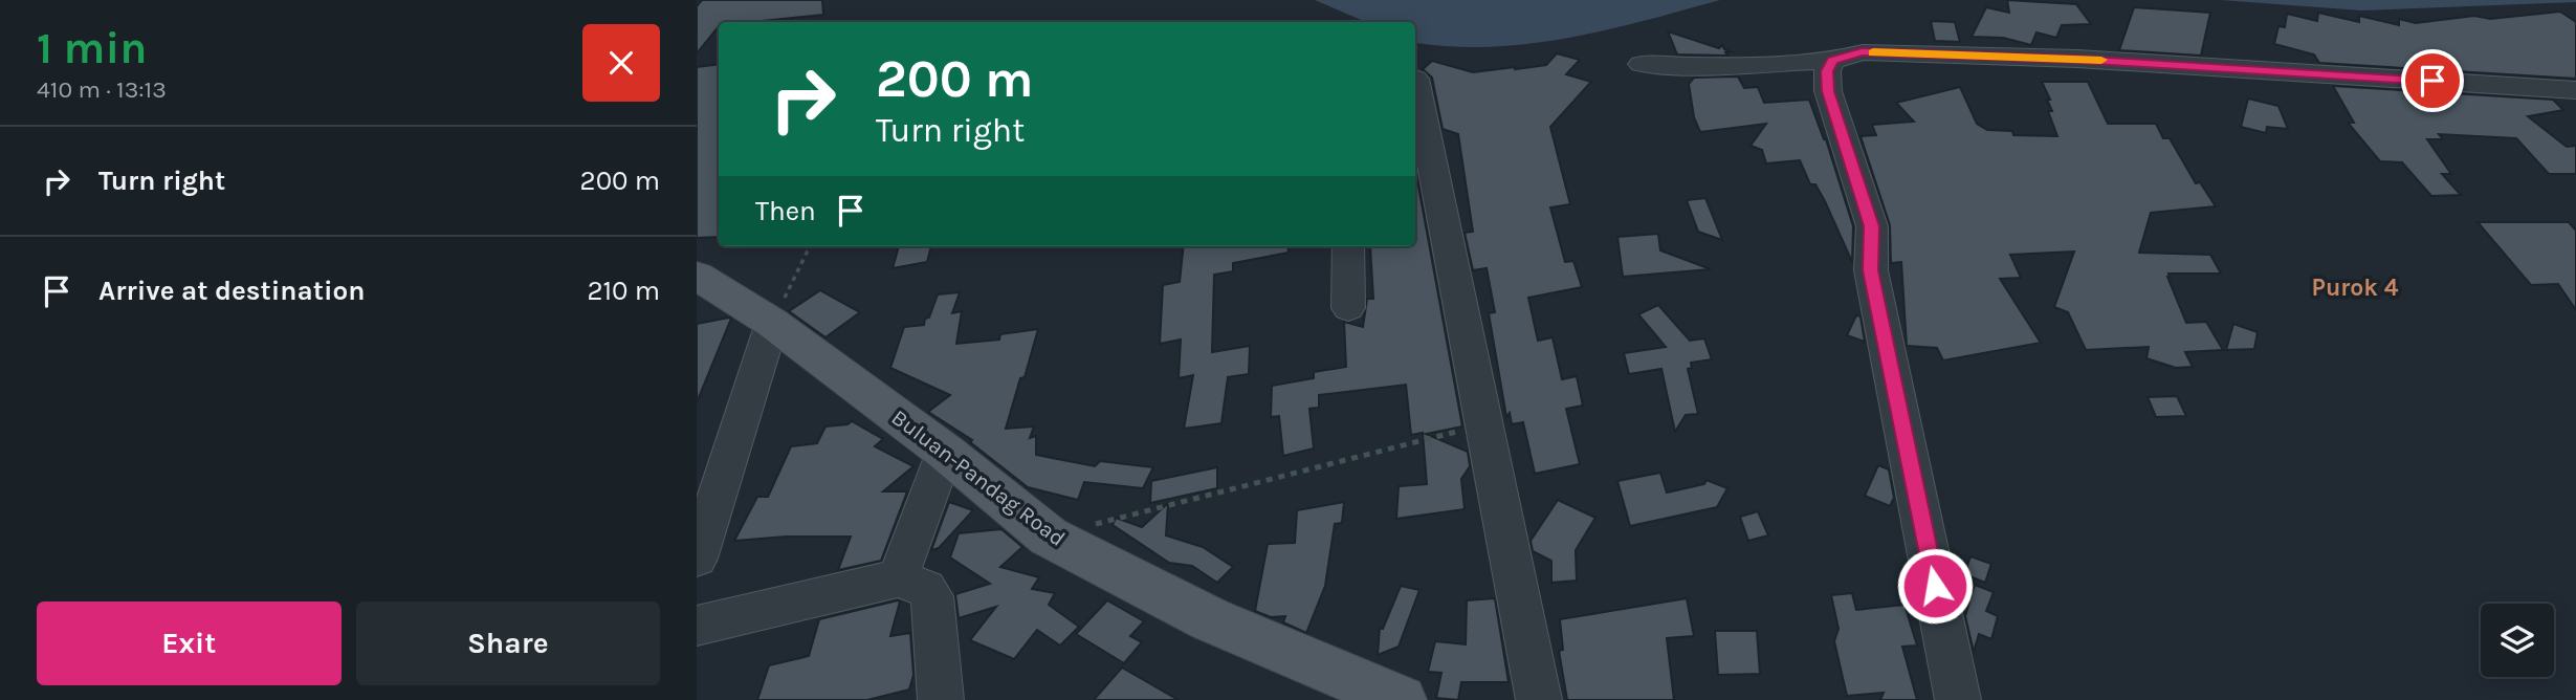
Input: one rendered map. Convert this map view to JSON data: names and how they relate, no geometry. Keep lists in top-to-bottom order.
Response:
{
  "streets": {
    "main road": ["Buluan-Pandag Road"]
  },
  "districts": ["Purok 4"],
  "page": {
    "heading": ["1 min", "410 m · 13:13"],
    "turn": ["200 m", "Turn right"],
    "list": [
      {
        "name": "Turn right",
        "value": "200 m"
      },
      {
        "name": "Arrive at destination",
        "value": "210 m"
      }
    ],
    "then": "Then",
    "buttons": ["Exit", "Share"]
  }
}
